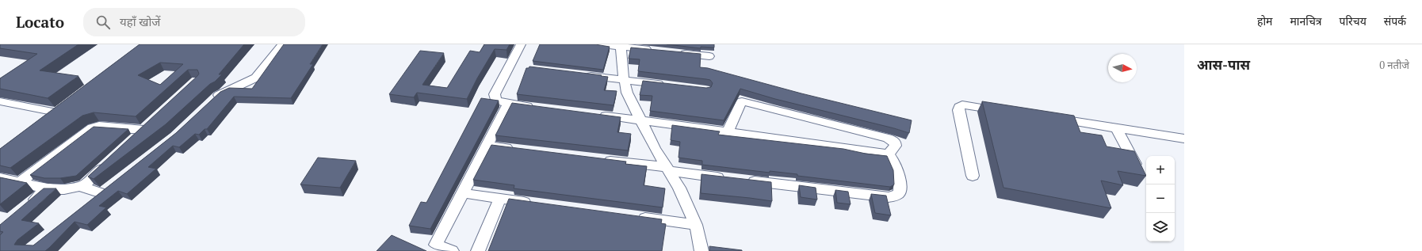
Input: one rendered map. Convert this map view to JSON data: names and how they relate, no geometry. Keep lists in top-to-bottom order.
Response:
{
  "north": "right",
  "page": {
    "header": "Locato",
    "search": "यहाँ खोजें",
    "nav": [
      "होम",
      "मानचित्र",
      "परिचय",
      "संपर्क"
    ],
    "heading": ["आस-पास", "0 नतीजे"],
    "map_buttons": ["+", "−"]
  }
}
